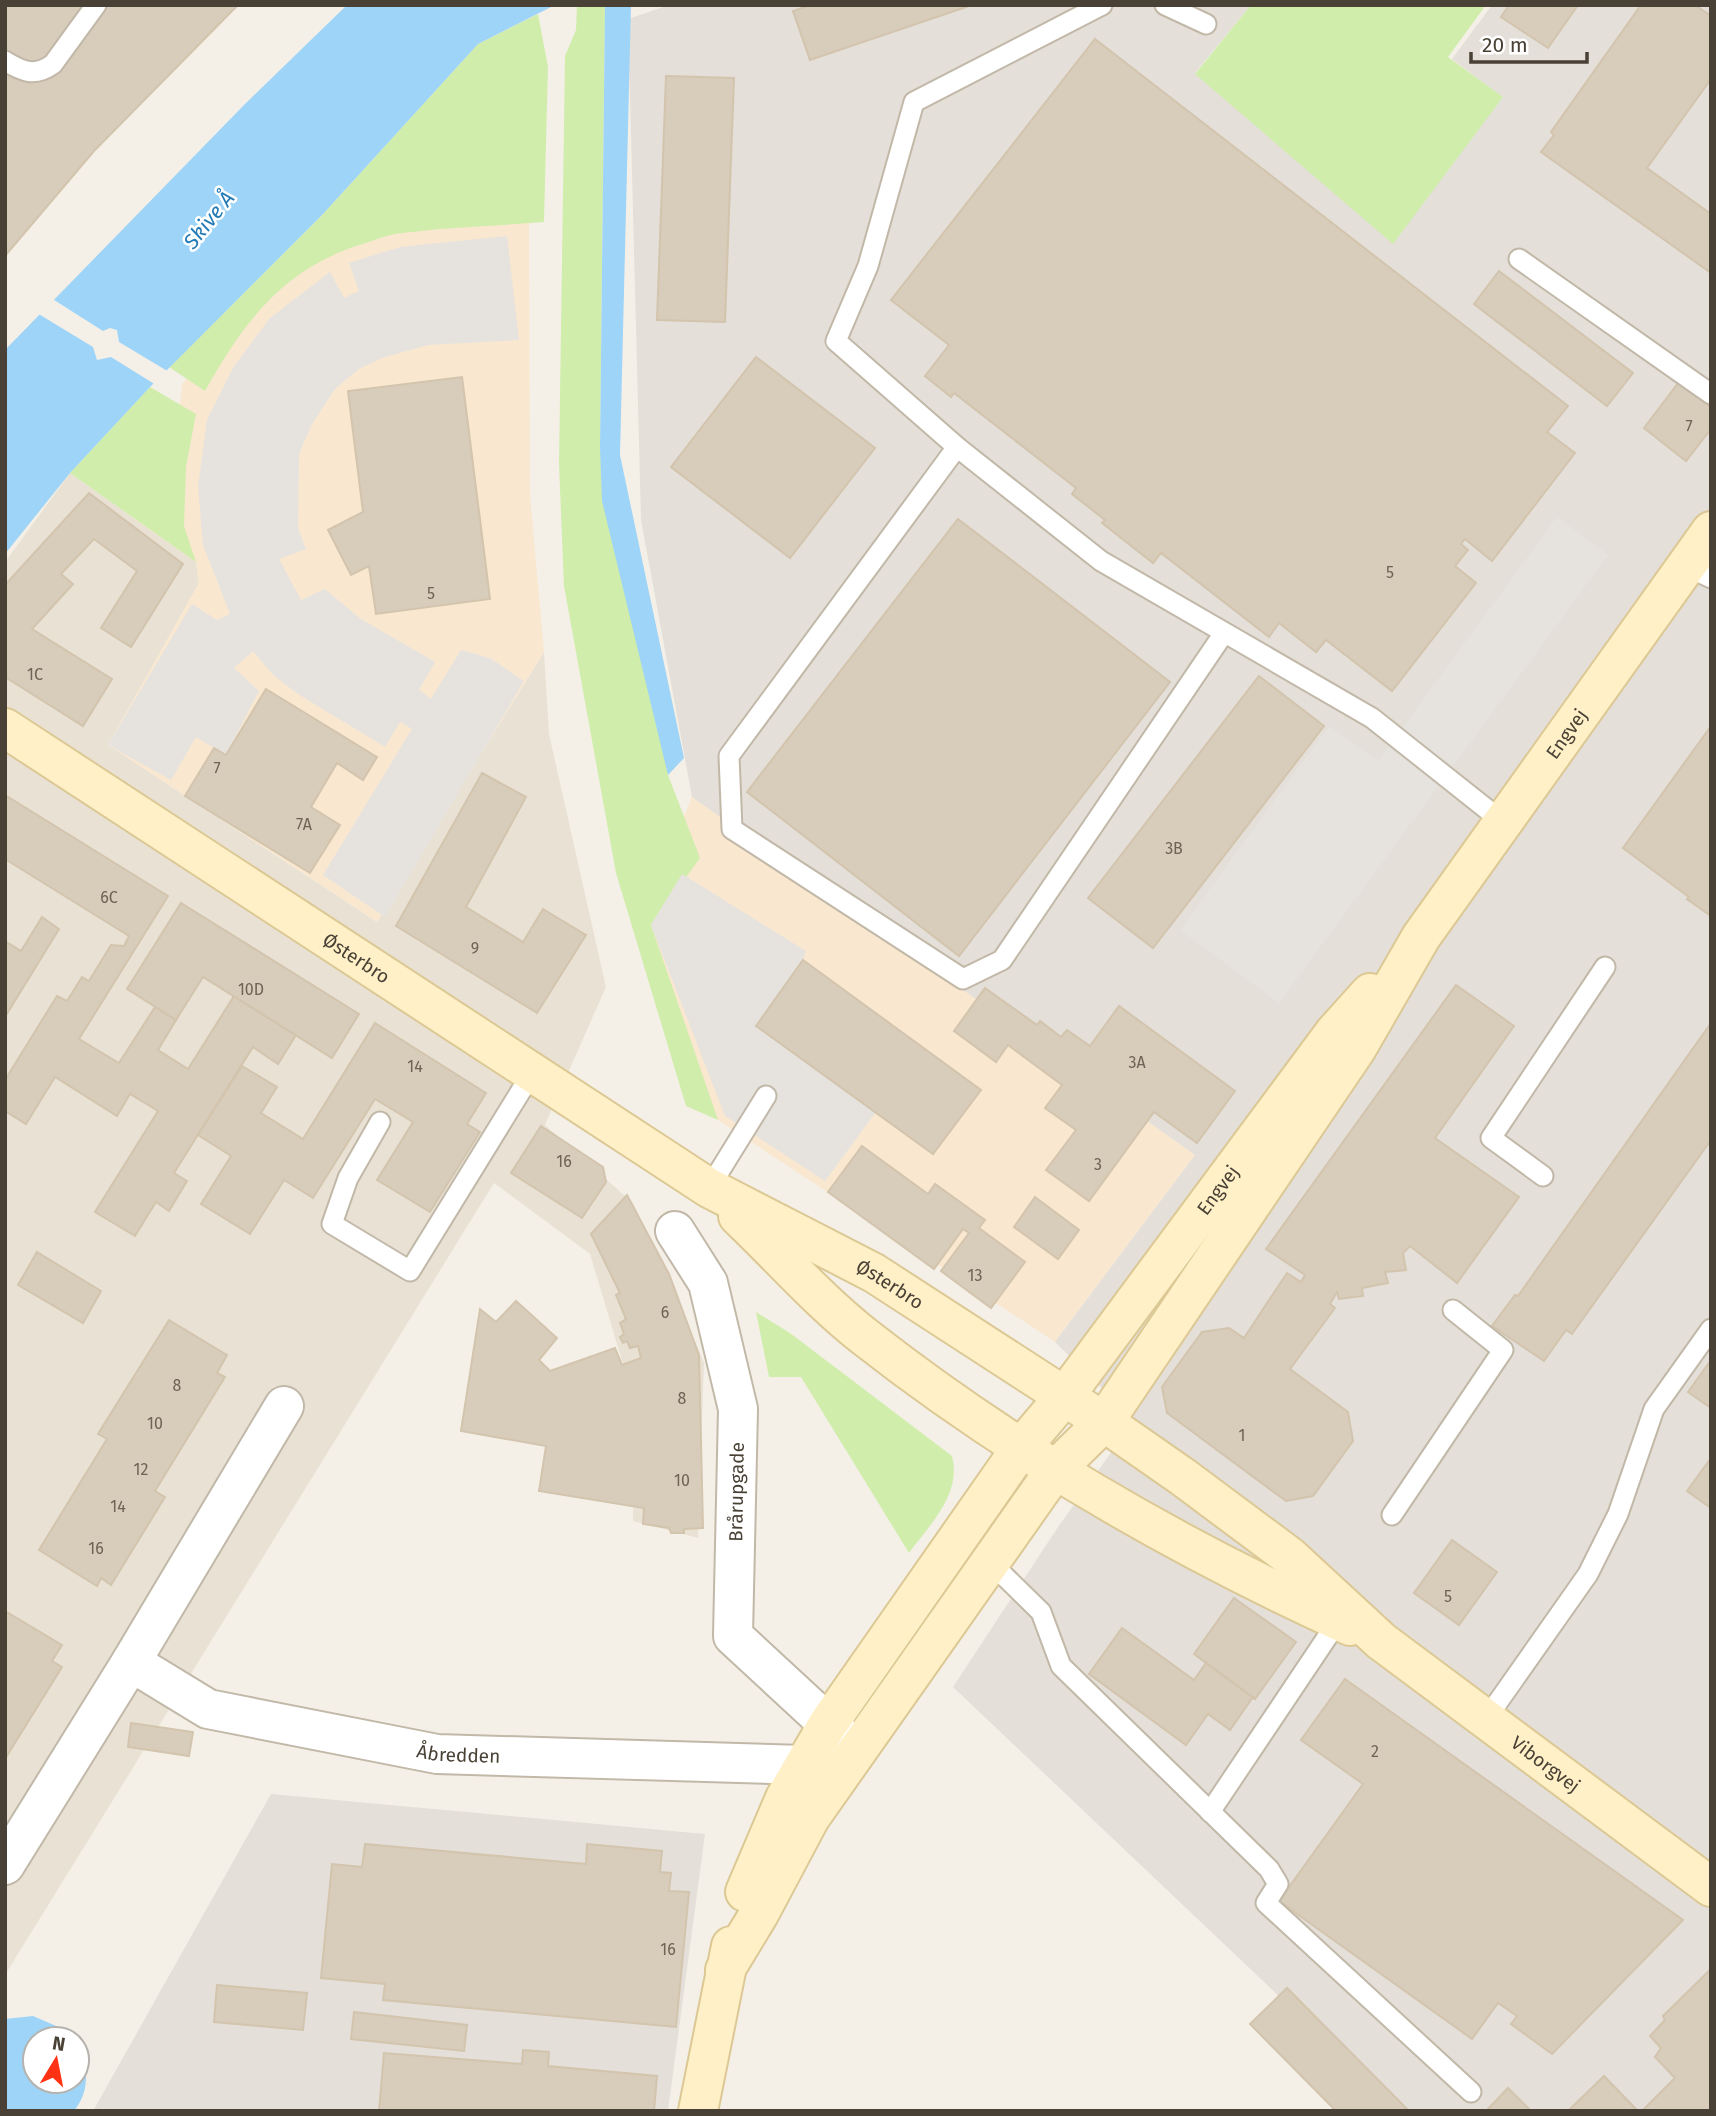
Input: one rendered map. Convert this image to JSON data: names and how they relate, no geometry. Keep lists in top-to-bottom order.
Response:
{
  "streets": {
    "street": [
      "Engvej",
      "Østerbro",
      "Brårupgade",
      "Åbredden",
      "Viborgvej"
    ]
  },
  "crossings": [
    ["Engvej", "Østerbro"],
    ["Engvej", "Viborgvej"],
    ["Østerbro", "Viborgvej"]
  ],
  "water": ["Skive Å"],
  "house_numbers": [
    "7",
    "5",
    "5",
    "1C",
    "7",
    "7A",
    "3B",
    "6C",
    "9",
    "10D",
    "3A",
    "14",
    "16",
    "3",
    "13",
    "6",
    "8",
    "8",
    "10",
    "1",
    "12",
    "10",
    "14",
    "16",
    "5",
    "2",
    "16"
  ],
  "scale_bar": "20 m",
  "north": "top"
}
